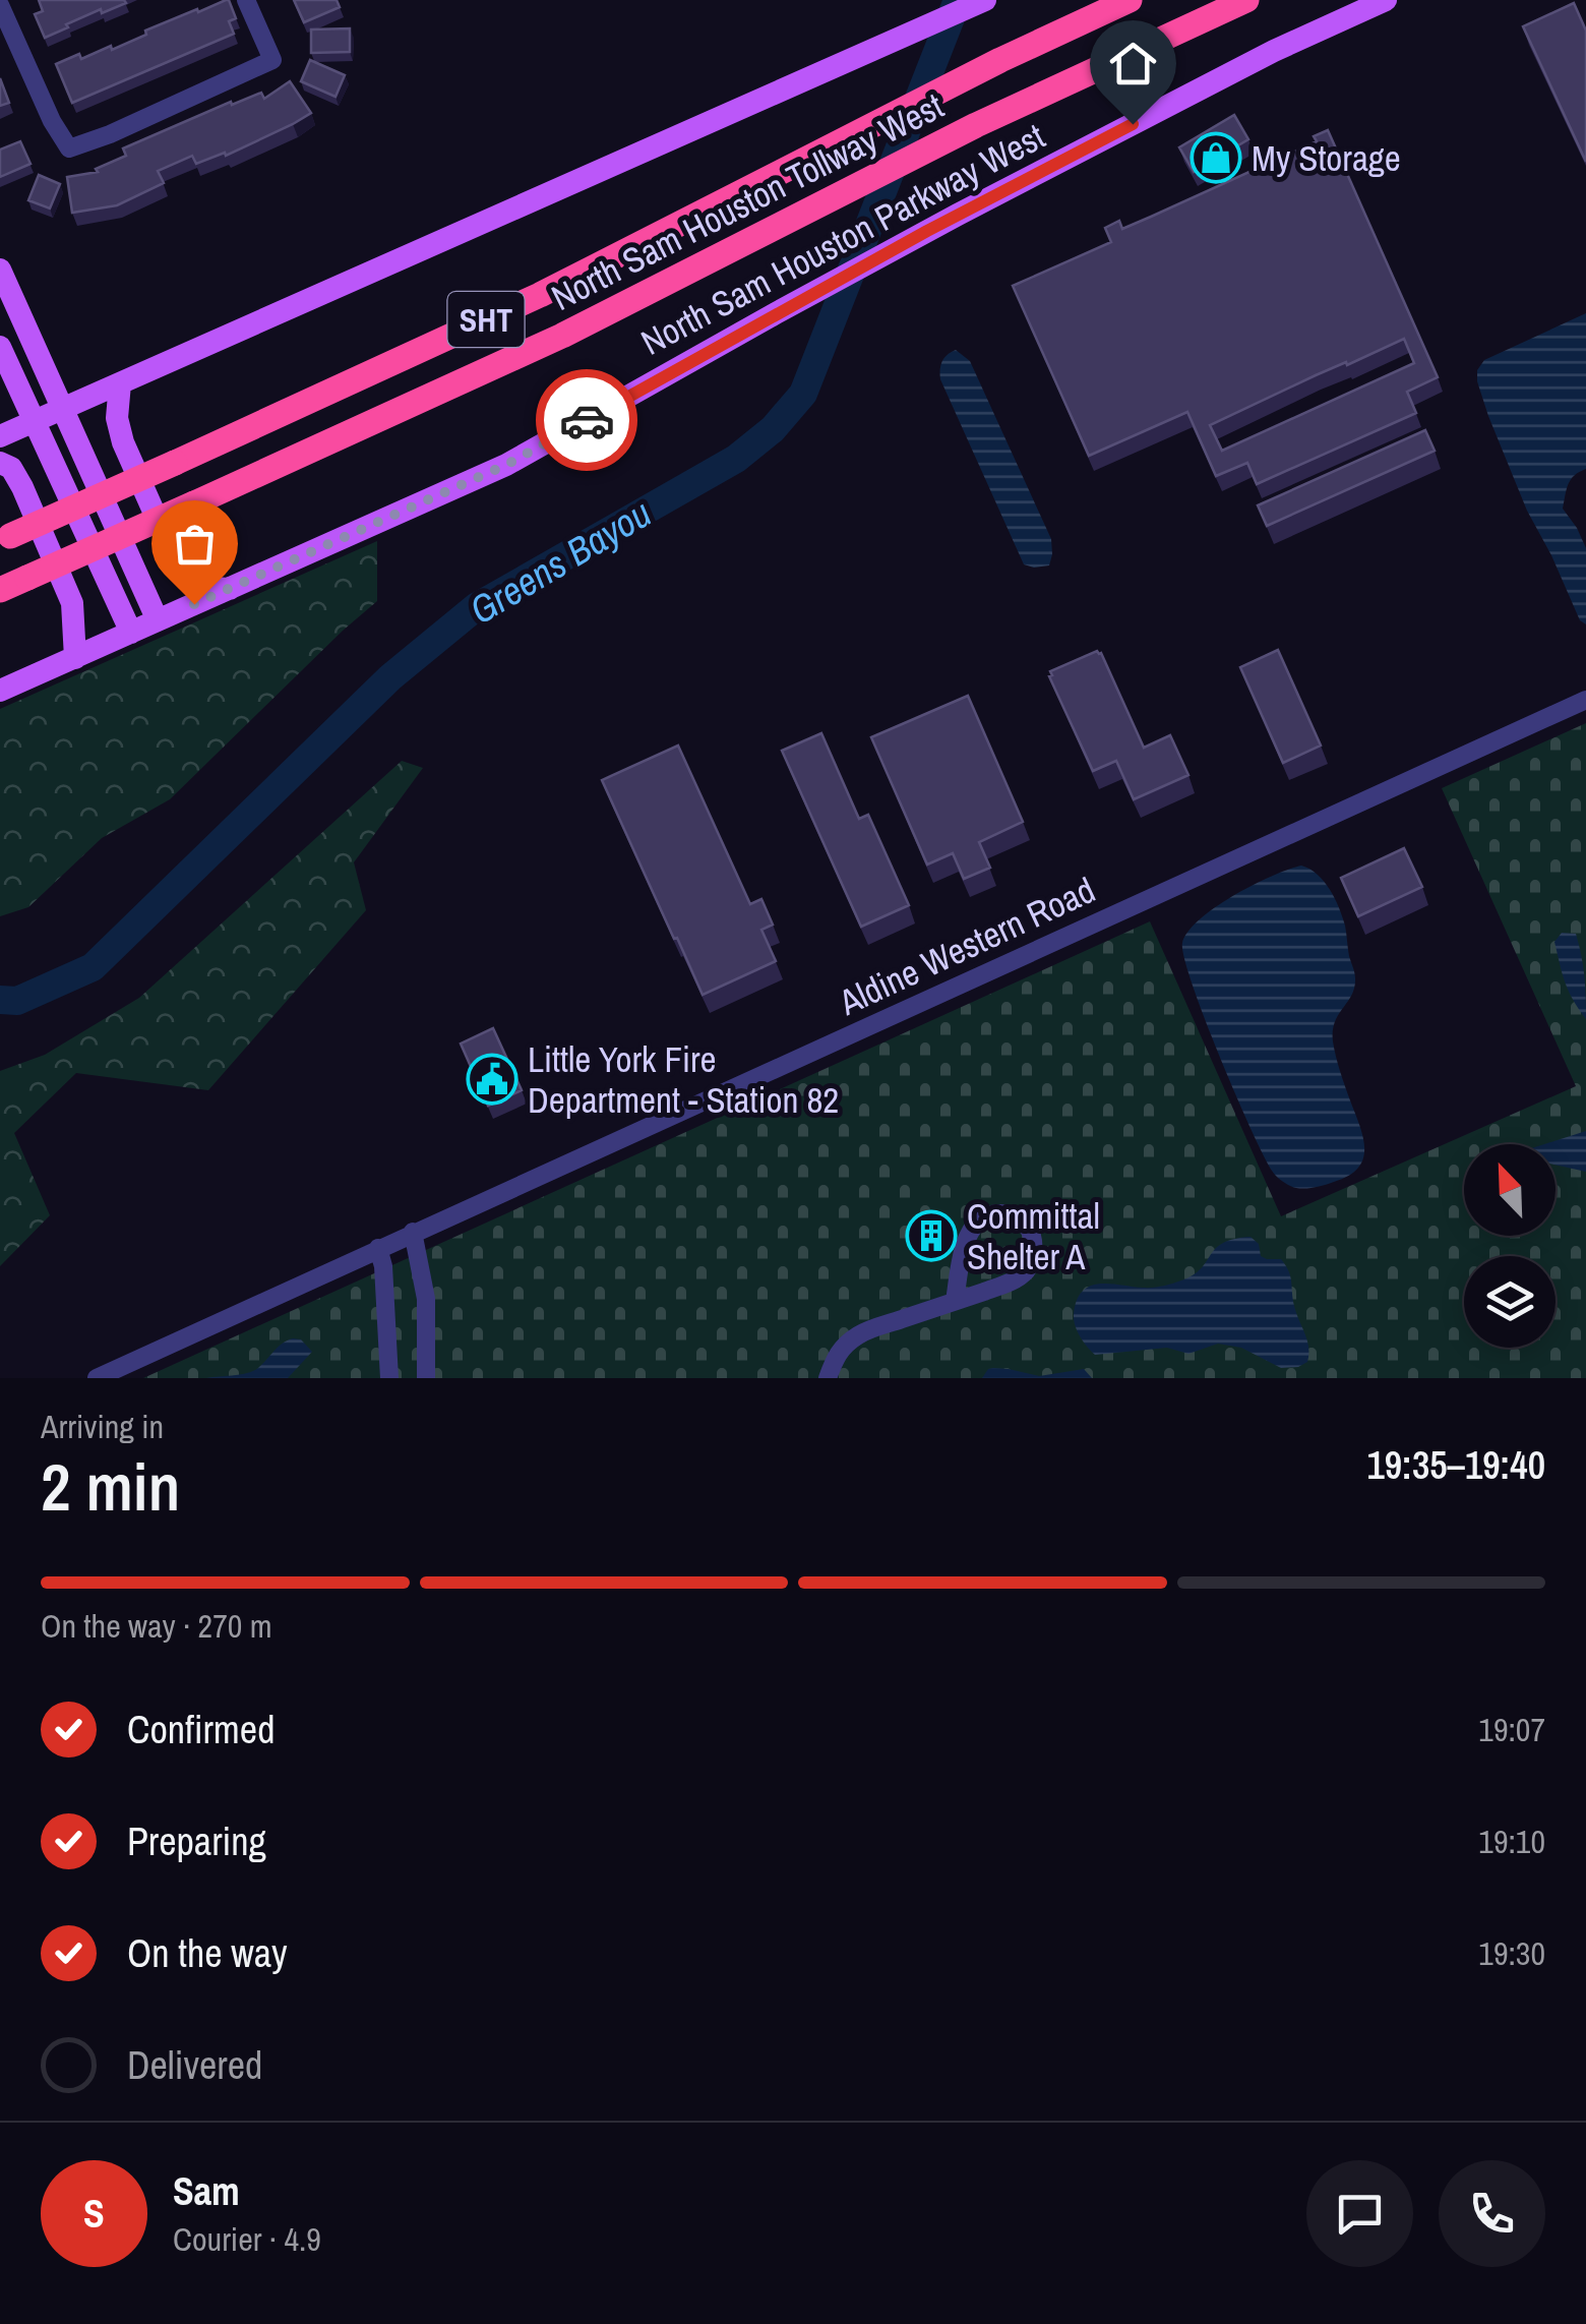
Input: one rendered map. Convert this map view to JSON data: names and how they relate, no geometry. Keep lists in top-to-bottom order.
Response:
{
  "streets": {
    "highway": ["North Sam Houston Tollway West", "SHT"],
    "main road": ["North Sam Houston Parkway West"],
    "street": ["Aldine Western Road"]
  },
  "water": ["Greens Bayou"],
  "places": {
    "shop": ["My Storage"],
    "public building": ["Little York Fire Department - Station 82"],
    "building": ["Committal Shelter A"]
  },
  "north": "top left",
  "page": {
    "heading": ["2 min", "Arriving in", "19:35–19:40"],
    "panel": ["Sam", "Courier · 4.9"],
    "bar": "On the way · 270 m",
    "list": [
      ["Confirmed", "19:07"],
      ["Preparing", "19:10"],
      ["On the way", "19:30"],
      "Delivered"
    ],
    "round": "S"
  }
}
